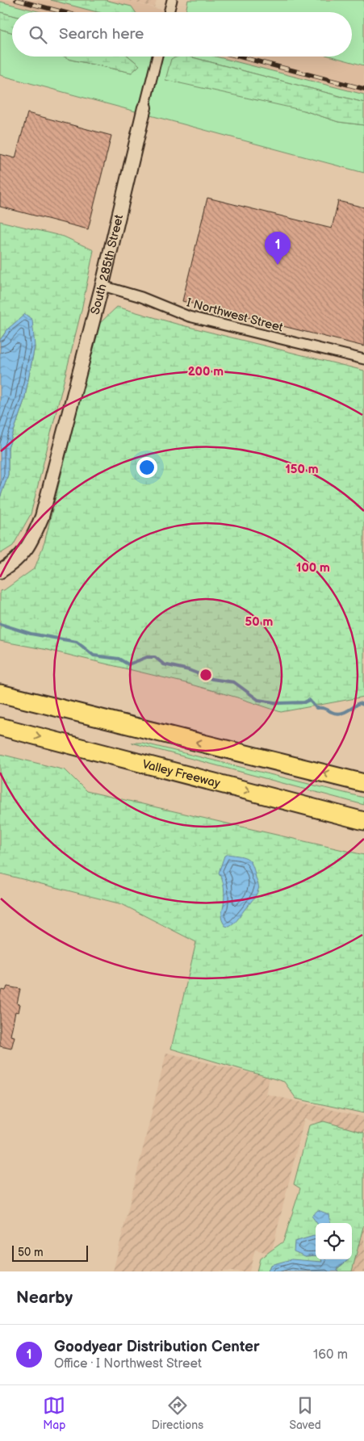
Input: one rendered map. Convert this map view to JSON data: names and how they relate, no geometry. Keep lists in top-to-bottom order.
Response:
{
  "streets": {
    "highway": ["Valley Freeway"],
    "street": ["South 285th Street", "I Northwest Street"]
  },
  "crossings": [
    ["South 285th Street", "I Northwest Street"]
  ],
  "scale_bar": "50 m",
  "page": {
    "search": "Search here",
    "pins": "1",
    "scale": "50 m",
    "heading": "Nearby",
    "list": [
      {
        "mark": "1",
        "name": "Goodyear Distribution Center",
        "note": "Office · I Northwest Street",
        "value": "160 m"
      }
    ],
    "nav": ["Map", "Directions", "Saved"]
  },
  "rings": [
    "200 m",
    "150 m",
    "100 m",
    "50 m"
  ]
}
